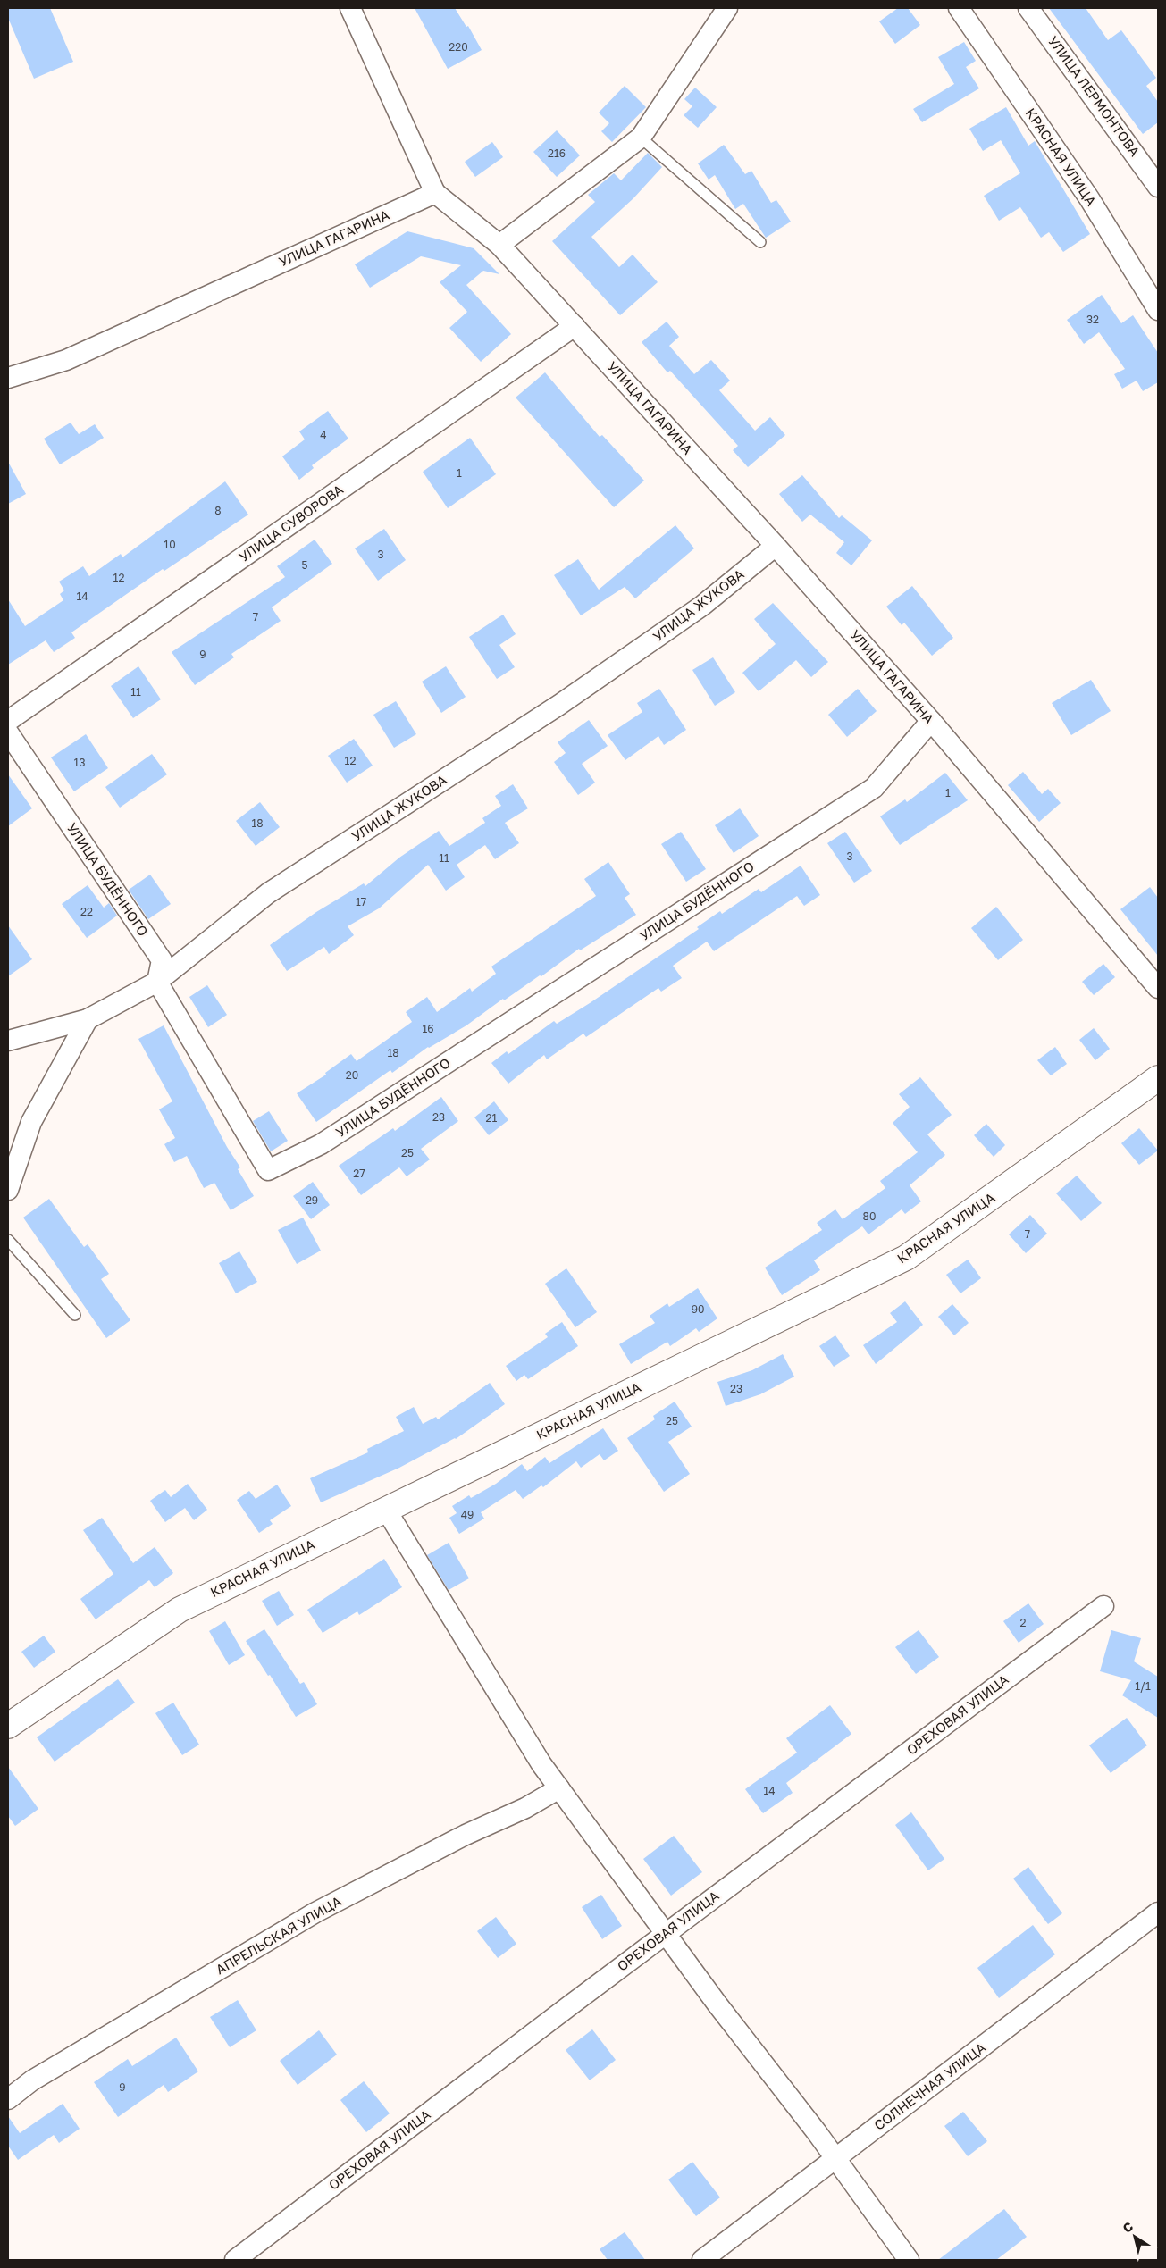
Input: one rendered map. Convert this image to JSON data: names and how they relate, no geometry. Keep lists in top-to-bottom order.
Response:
{
  "streets": {
    "main road": ["КРАСНАЯ УЛИЦА"],
    "street": [
      "УЛИЦА ЛЕРМОНТОВА",
      "УЛИЦА ГАГАРИНА",
      "УЛИЦА СУВОРОВА",
      "УЛИЦА ЖУКОВА",
      "УЛИЦА БУДЁННОГО",
      "ОРЕХОВАЯ УЛИЦА",
      "АПРЕЛЬСКАЯ УЛИЦА",
      "СОЛНЕЧНАЯ УЛИЦА"
    ]
  },
  "crossings": [
    ["УЛИЦА ГАГАРИНА", "УЛИЦА СУВОРОВА"],
    ["УЛИЦА ГАГАРИНА", "УЛИЦА ЖУКОВА"],
    ["УЛИЦА ГАГАРИНА", "УЛИЦА БУДЁННОГО"],
    ["УЛИЦА ЖУКОВА", "УЛИЦА БУДЁННОГО"]
  ],
  "house_numbers": [
    "220",
    "216",
    "32",
    "4",
    "1",
    "8",
    "10",
    "3",
    "5",
    "12",
    "14",
    "7",
    "9",
    "11",
    "12",
    "13",
    "1",
    "18",
    "3",
    "11",
    "17",
    "22",
    "16",
    "18",
    "20",
    "23",
    "21",
    "25",
    "27",
    "29",
    "80",
    "7",
    "90",
    "23",
    "25",
    "49",
    "2",
    "1/1",
    "14",
    "9"
  ],
  "north": "top left"
}
